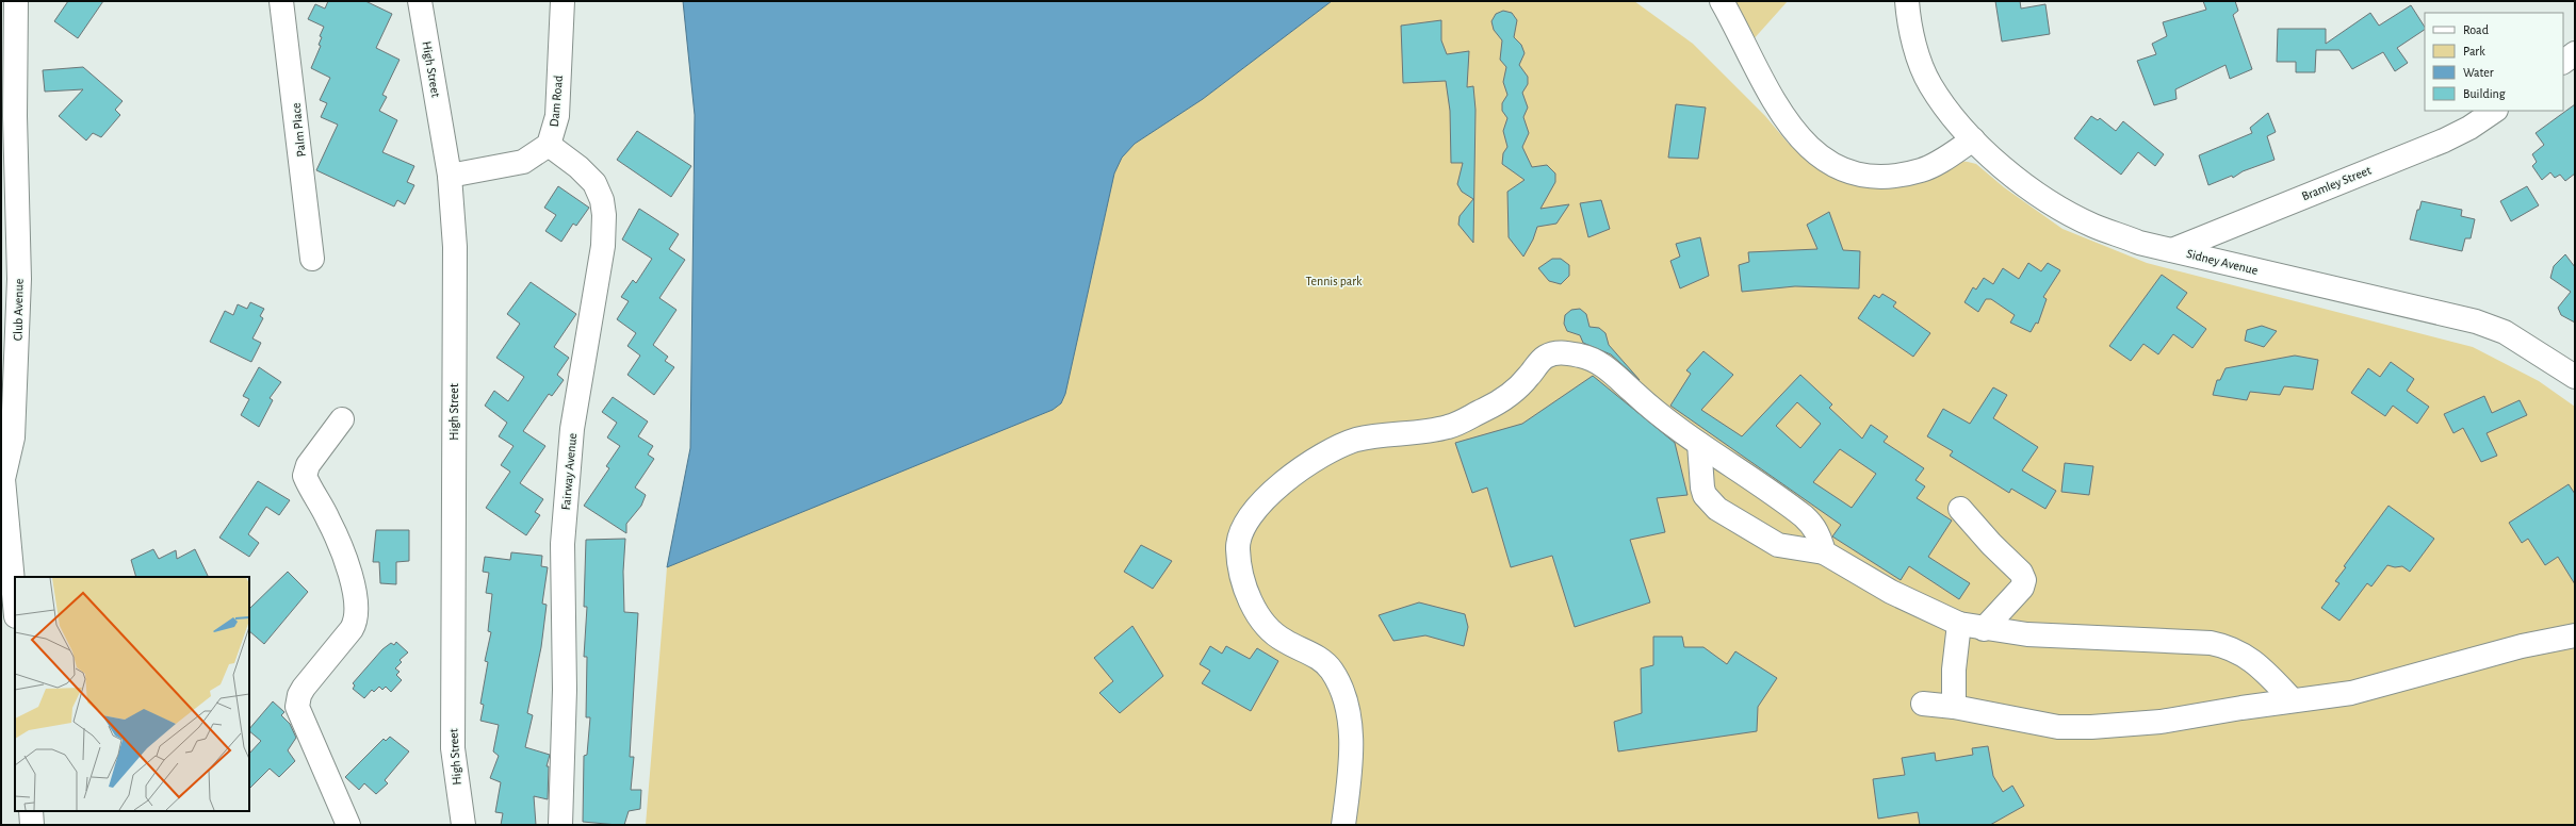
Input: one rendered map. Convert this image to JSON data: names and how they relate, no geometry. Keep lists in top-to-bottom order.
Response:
{
  "streets": {
    "street": [
      "High Street",
      "Dam Road",
      "Palm Place",
      "Bramley Street",
      "Sidney Avenue",
      "Club Avenue",
      "Fairway Avenue"
    ]
  },
  "crossings": [
    ["High Street", "Dam Road"],
    ["Dam Road", "Fairway Avenue"],
    ["Bramley Street", "Sidney Avenue"]
  ],
  "parks": ["Tennis park"],
  "legend": [
    "Road",
    "Park",
    "Water",
    "Building"
  ]
}
